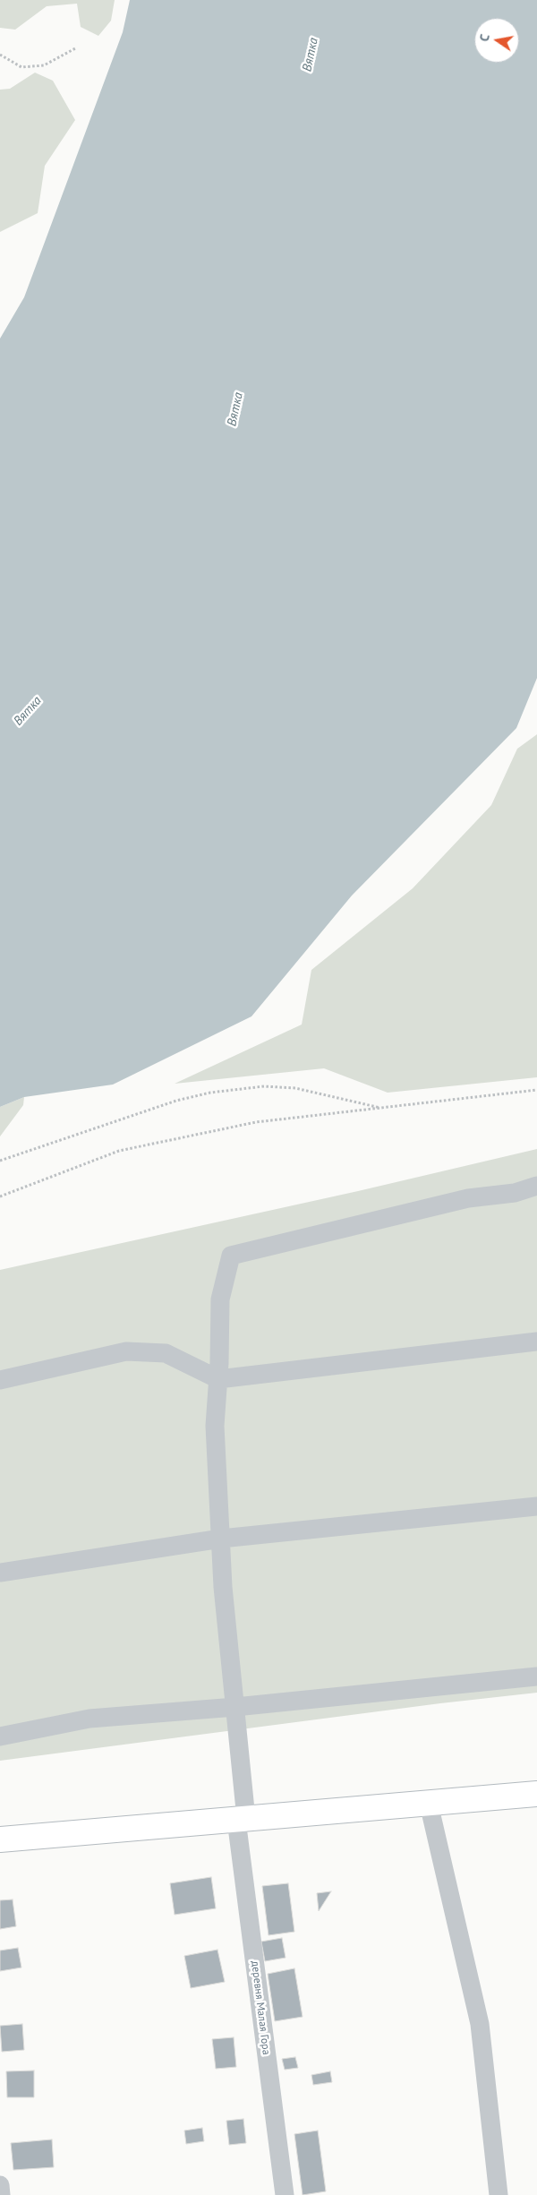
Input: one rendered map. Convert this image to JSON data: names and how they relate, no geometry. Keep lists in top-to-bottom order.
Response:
{
  "streets": {
    "street": ["деревня Малая Гора"]
  },
  "water": ["Вятка"],
  "north": "left"
}
